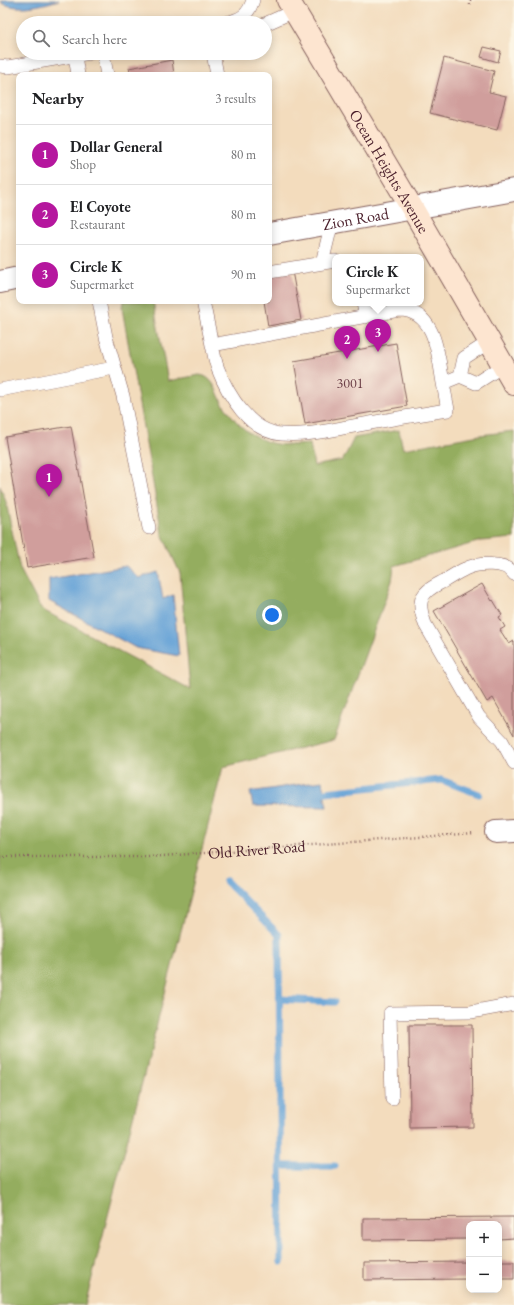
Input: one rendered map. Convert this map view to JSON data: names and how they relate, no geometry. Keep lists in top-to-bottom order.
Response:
{
  "streets": {
    "main road": ["Ocean Heights Avenue"],
    "street": ["Zion Road"],
    "path": ["Old River Road"]
  },
  "crossings": [
    ["Ocean Heights Avenue", "Zion Road"]
  ],
  "house_numbers": ["3001"],
  "page": {
    "search": "Search here",
    "heading": ["Nearby", "3 results"],
    "list": [
      {
        "mark": "1",
        "name": "Dollar General",
        "note": "Shop",
        "value": "80 m"
      },
      {
        "mark": "2",
        "name": "El Coyote",
        "note": "Restaurant",
        "value": "80 m"
      },
      {
        "mark": "3",
        "name": "Circle K",
        "note": "Supermarket",
        "value": "90 m"
      }
    ],
    "popup": ["Circle K", "Supermarket"],
    "pins": ["3", "2", "1"],
    "map_buttons": ["+", "−"]
  }
}
